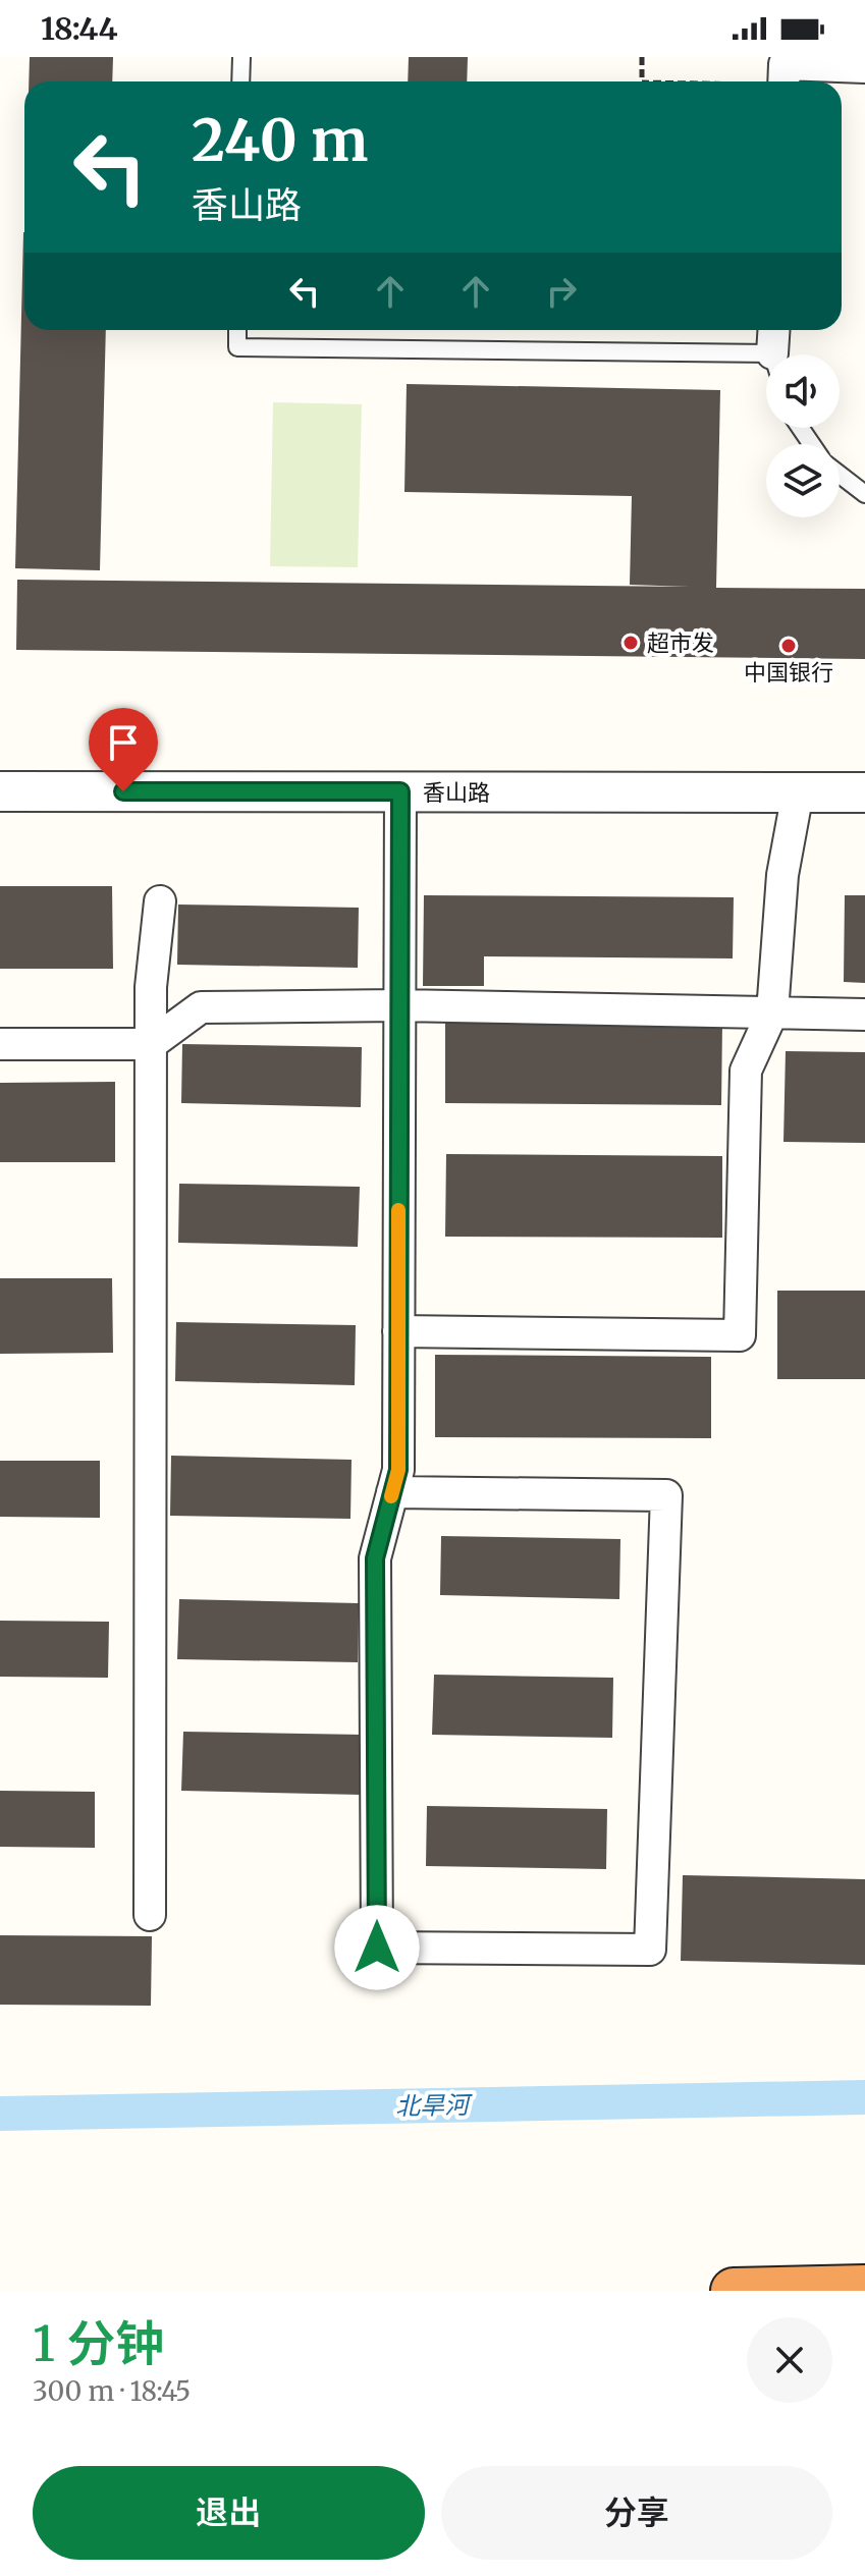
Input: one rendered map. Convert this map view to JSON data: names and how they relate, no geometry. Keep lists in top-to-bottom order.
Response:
{
  "streets": {
    "street": ["香山路"]
  },
  "water": ["北旱河"],
  "places": ["超市发", "中国银行"],
  "page": {
    "status": "18:44",
    "turn": ["240 m", "香山路"],
    "heading": ["1 分钟", "300 m · 18:45"],
    "buttons": ["退出", "分享"]
  }
}
